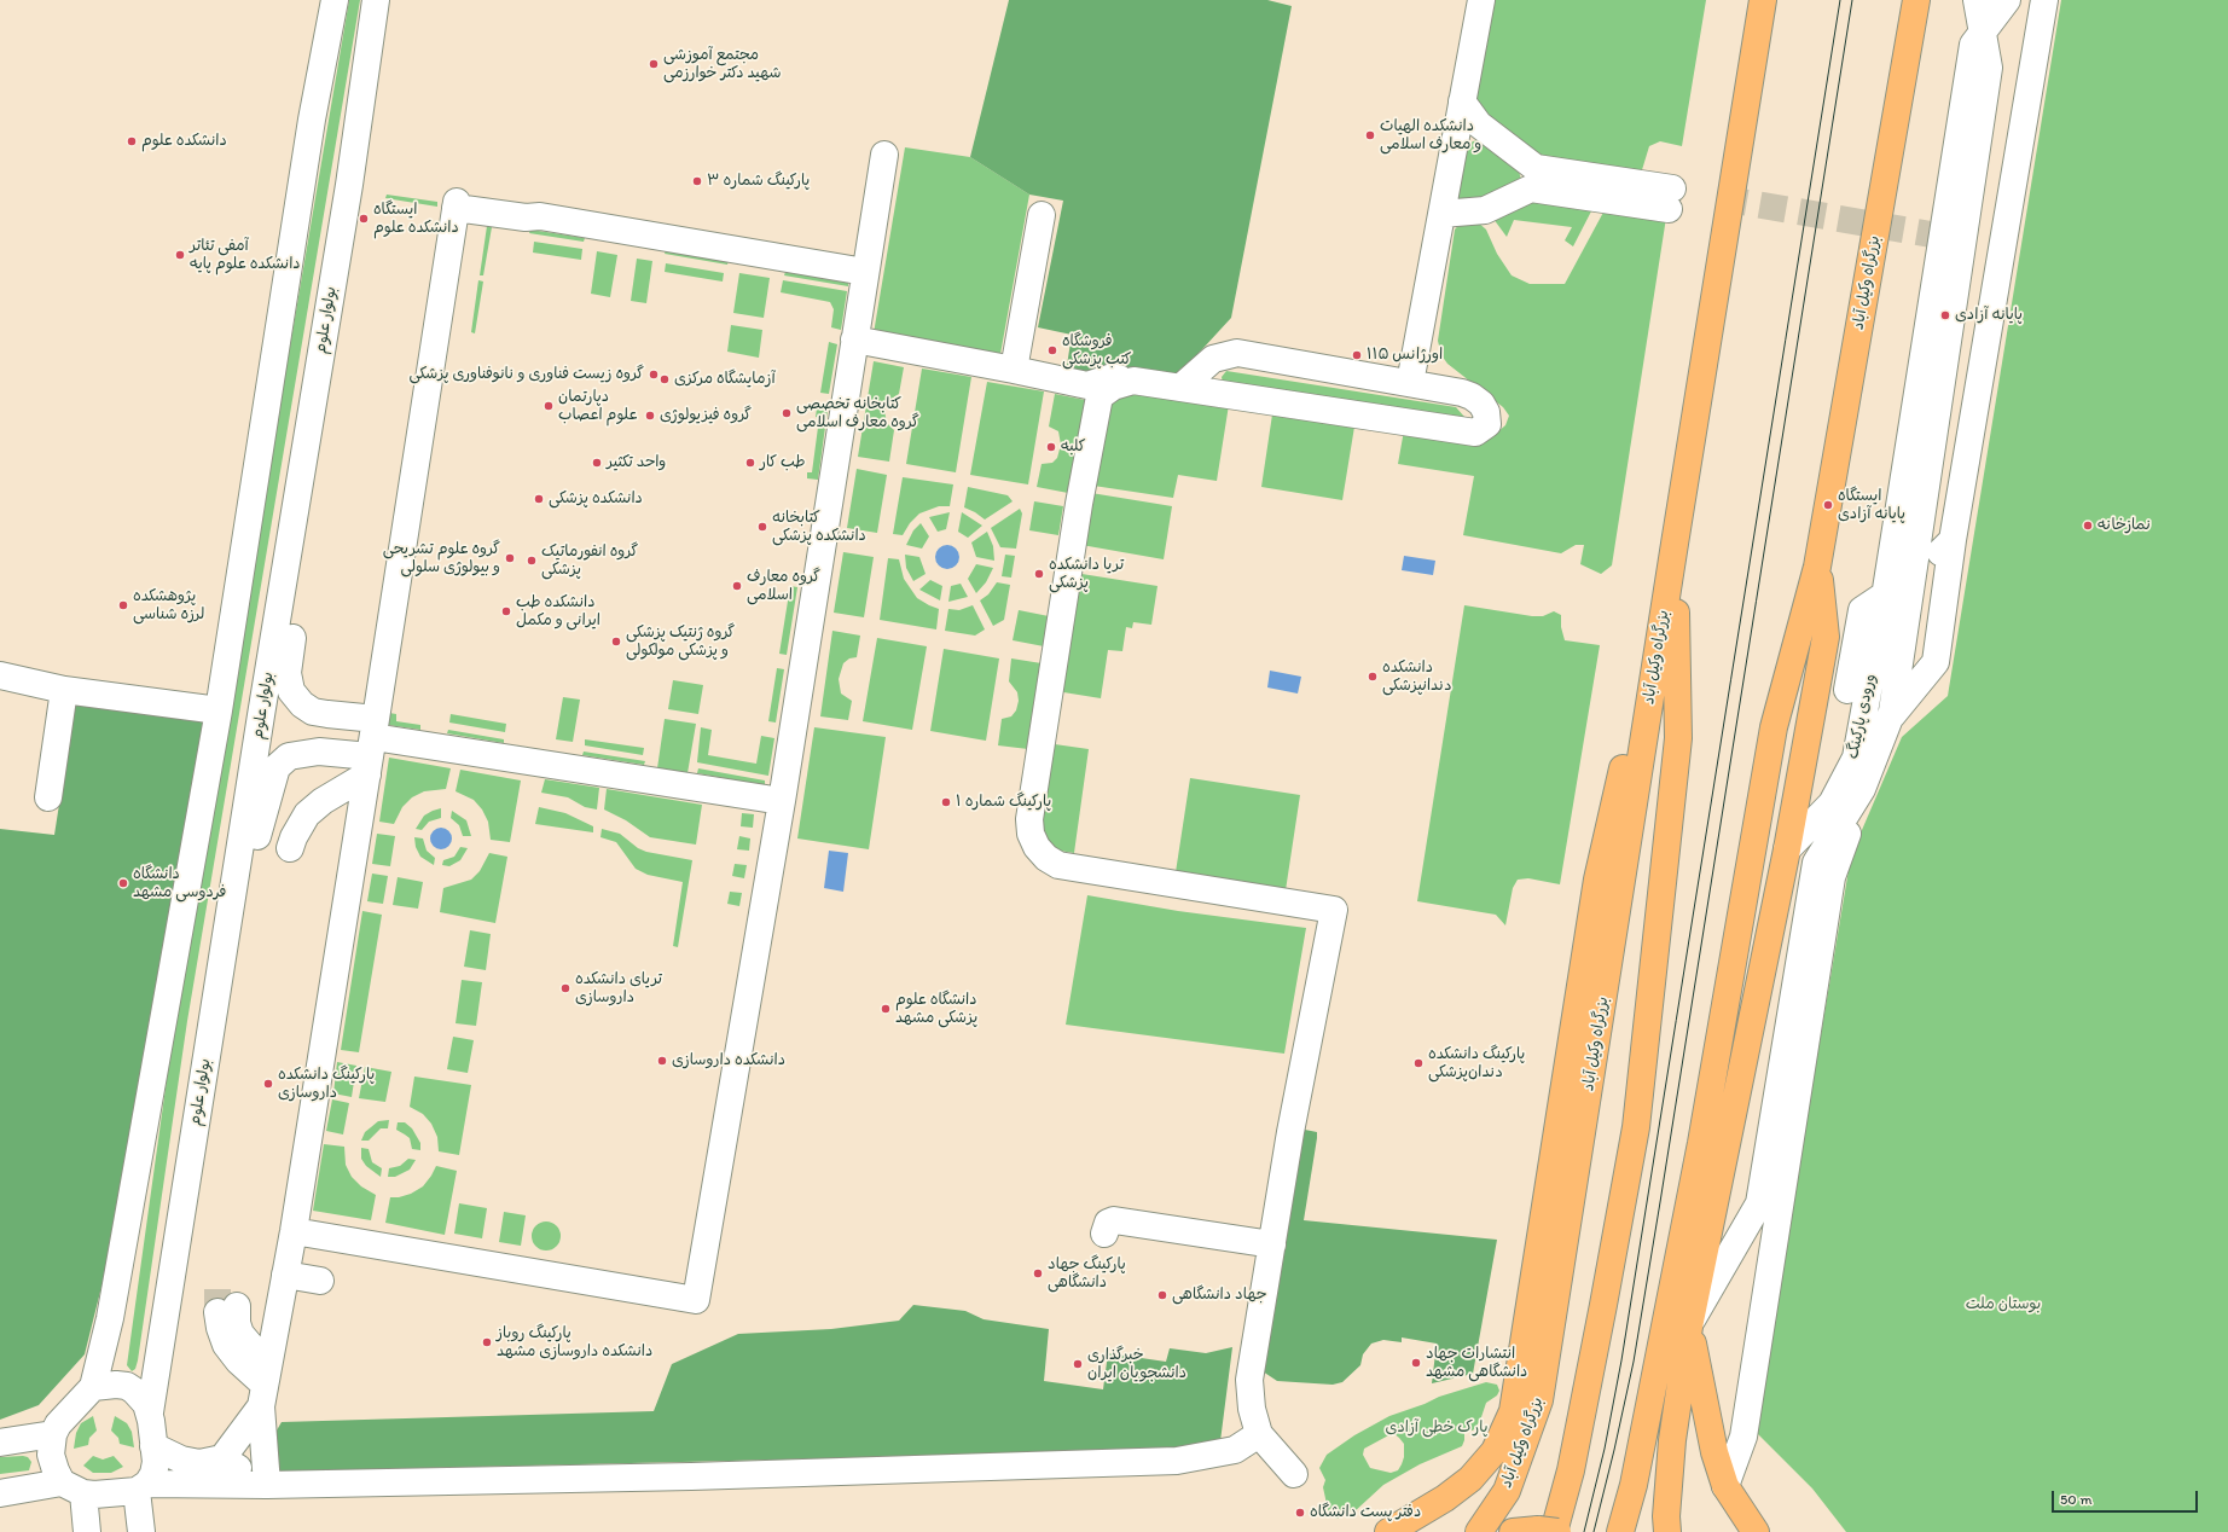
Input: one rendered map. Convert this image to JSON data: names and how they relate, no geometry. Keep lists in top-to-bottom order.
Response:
{
  "streets": {
    "highway": ["بزرگراه وکیل آباد"],
    "street": ["بولوار علوم", "ورودی پارکینگ"]
  },
  "crossings": [
    ["بزرگراه وکیل آباد", "ورودی پارکینگ"]
  ],
  "parks": ["بوستان ملت", "پارک خطی آزادی"],
  "places": [
    "مجتمع آموزشی شهید دکتر خوارزمی",
    "دانشکده الهیات و معارف اسلامی",
    "دانشکده علوم",
    "پارکینگ شماره ۳",
    "ایستگاه دانشکده علوم",
    "آمفی تئاتر دانشکده علوم پایه",
    "پایانه آزادی",
    "فروشگاه کتب پزشکی",
    "اورژانس ۱۱۵",
    "گروه زیست فناوری و نانوفناوری پزشکی",
    "آزمایشگاه مرکزی",
    "دپارتمان علوم اعصاب",
    "کتابخانه تخصصی گروه معارف اسلامی",
    "گروه فیزیولوژی",
    "کلبه",
    "واحد تکثیر",
    "طب کار",
    "دانشکده پزشکی",
    "ایستگاه پایانه آزادی",
    "نمازخانه",
    "کتابخانه دانشکده پزشکی",
    "گروه علوم تشریحی و بیولوژی سلولی",
    "گروه انفورماتیک پزشکی",
    "تریا دانشکده پزشکی",
    "گروه معارف اسلامی",
    "پژوهشکده لرزه شناسی",
    "دانشکده طب ایرانی و مکمل",
    "گروه ژنتیک پزشکی و پزشکی مولکولی",
    "دانشکده دندانپزشکی",
    "پارکینگ شماره ۱",
    "دانشگاه فردوسی مشهد",
    "تریای دانشکده داروسازی",
    "دانشگاه علوم پزشکی مشهد",
    "دانشکده داروسازی",
    "پارکینگ دانشکده دندان‌پزشکی",
    "پارکینگ دانشکده داروسازی",
    "پارکینگ جهاد دانشگاهی",
    "جهاد دانشگاهی",
    "پارکینگ روباز دانشکده داروسازی مشهد",
    "انتشارات جهاد دانشگاهی مشهد",
    "خبرگذاری دانشجویان ایران",
    "دفتر پست دانشگاه"
  ],
  "scale_bar": "50 m"
}
